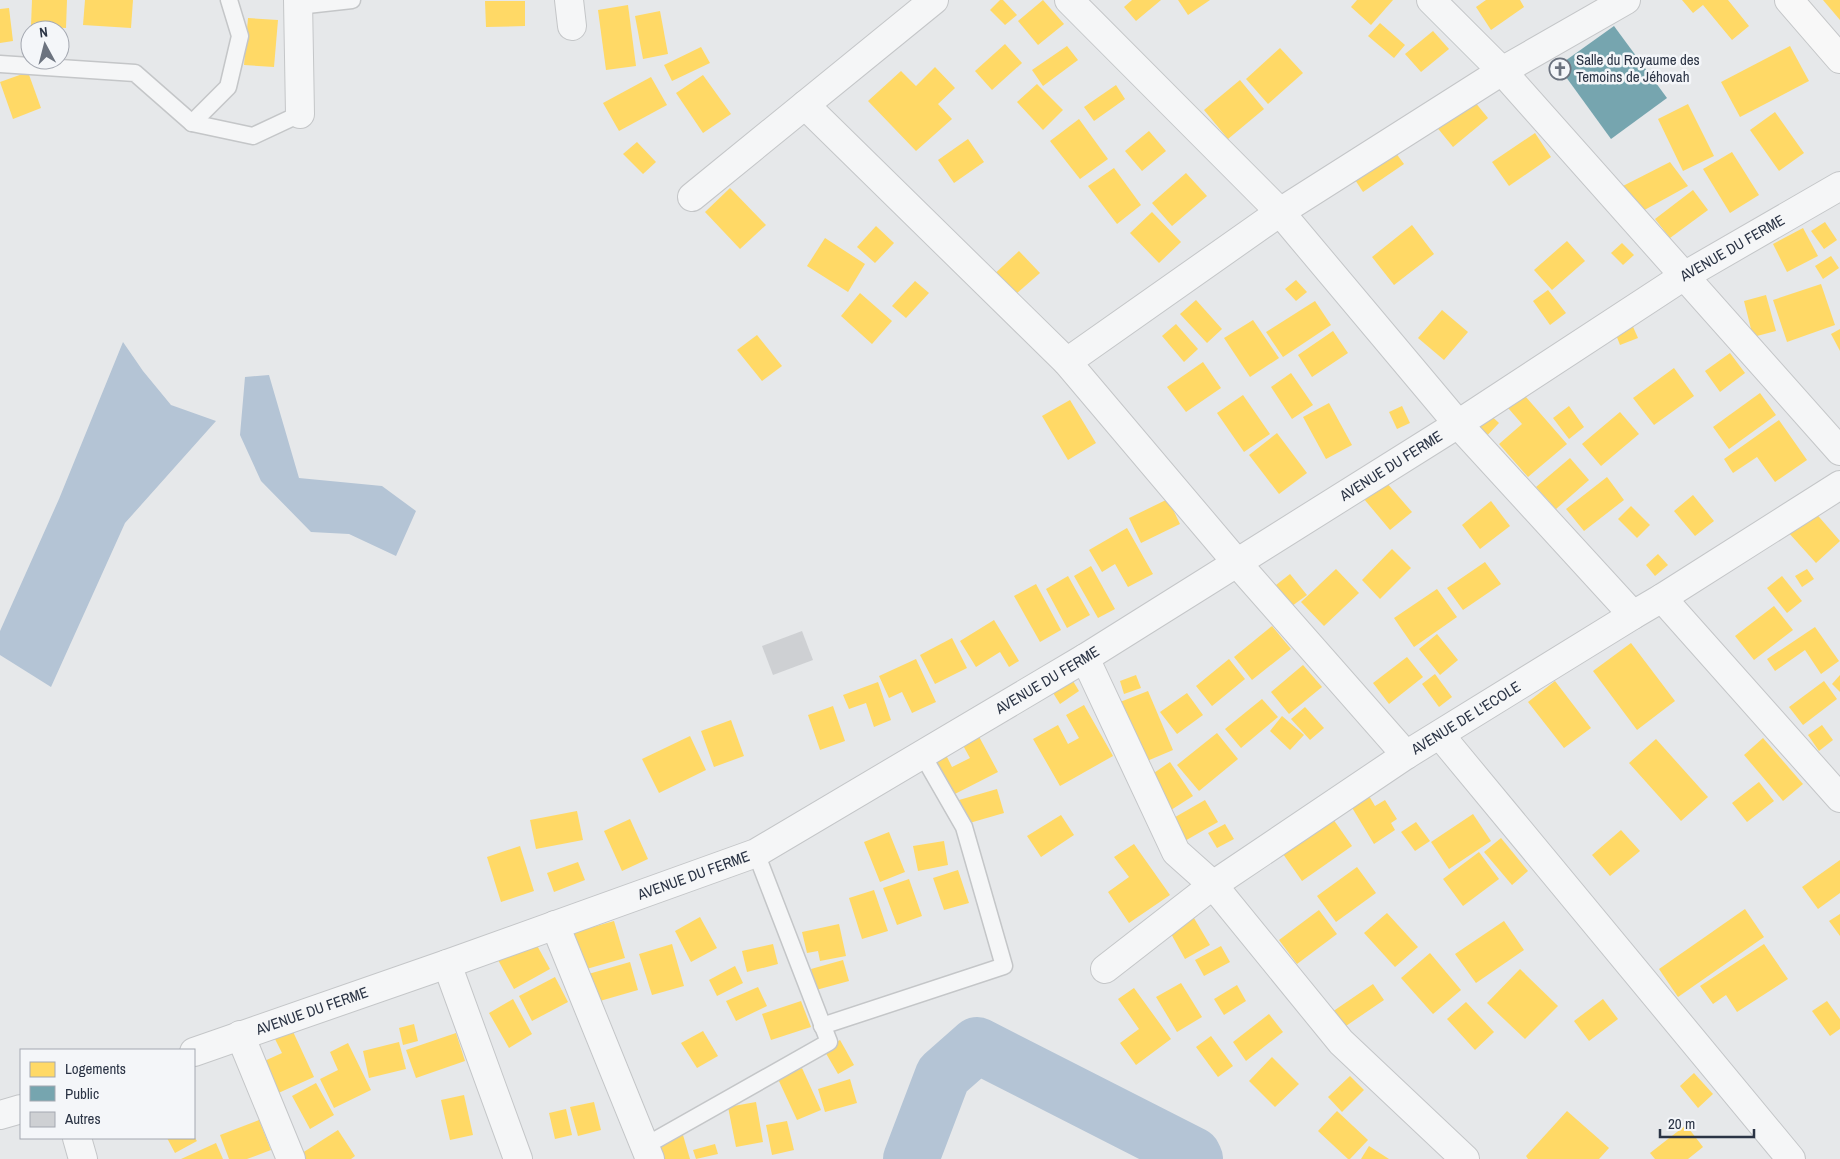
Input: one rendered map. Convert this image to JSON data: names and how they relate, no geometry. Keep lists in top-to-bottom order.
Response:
{
  "streets": {
    "street": ["AVENUE DU FERME", "AVENUE DE L'ECOLE"]
  },
  "places": {
    "church": ["Salle du Royaume des Temoins de Jéhovah"]
  },
  "legend": ["Logements", "Public", "Autres"],
  "scale_bar": "20 m",
  "north": "top"
}
